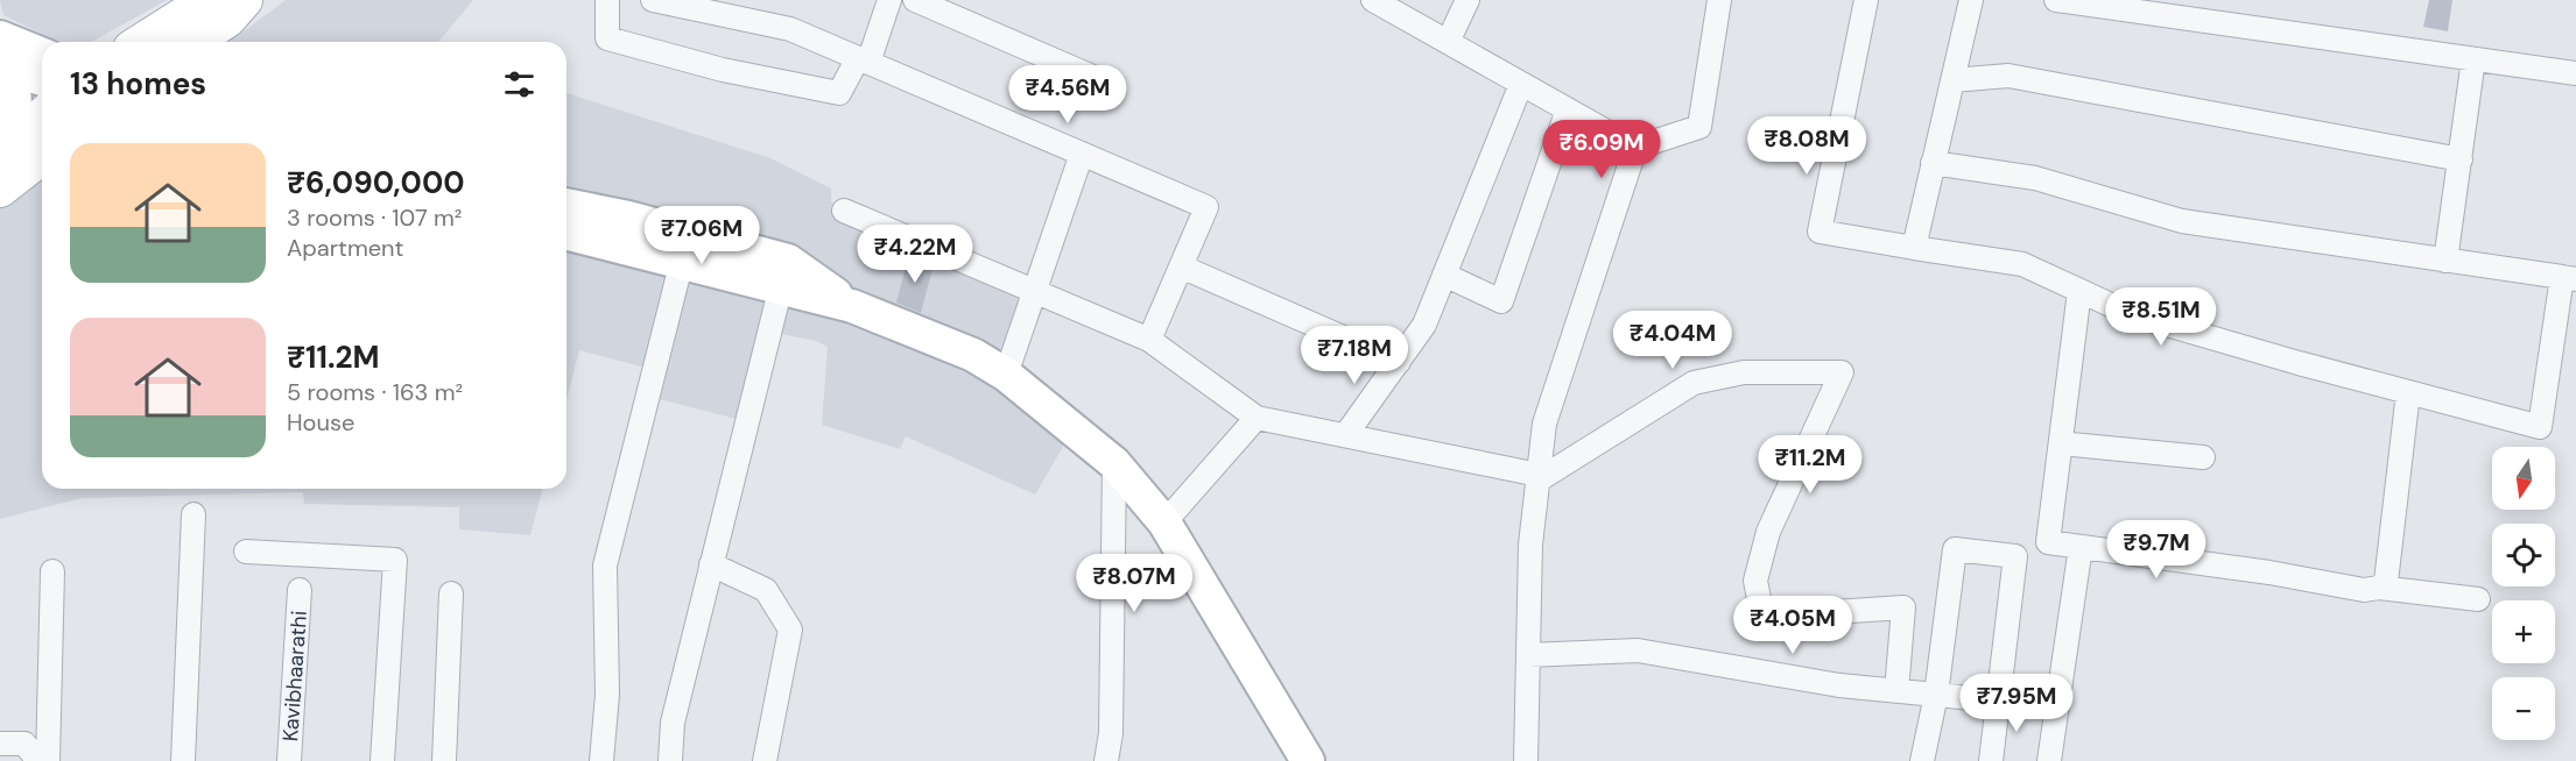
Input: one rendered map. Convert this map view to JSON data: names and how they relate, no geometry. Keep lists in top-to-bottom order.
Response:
{
  "streets": {
    "street": ["Kavibhaarathi"]
  },
  "north": "bottom",
  "page": {
    "heading": "13 homes",
    "price": [
      "₹4.56M",
      "₹8.08M",
      "₹6.09M",
      "₹7.06M",
      "₹4.22M",
      "₹8.51M",
      "₹4.04M",
      "₹7.18M",
      "₹11.2M",
      "₹9.7M",
      "₹8.07M",
      "₹4.05M",
      "₹7.95M"
    ],
    "list": [
      {
        "name": "₹6,090,000",
        "note": "3 rooms · 107 m² · Apartment"
      },
      {
        "name": "₹11.2M",
        "note": "5 rooms · 163 m² · House"
      }
    ],
    "map_buttons": ["+", "−"]
  }
}
